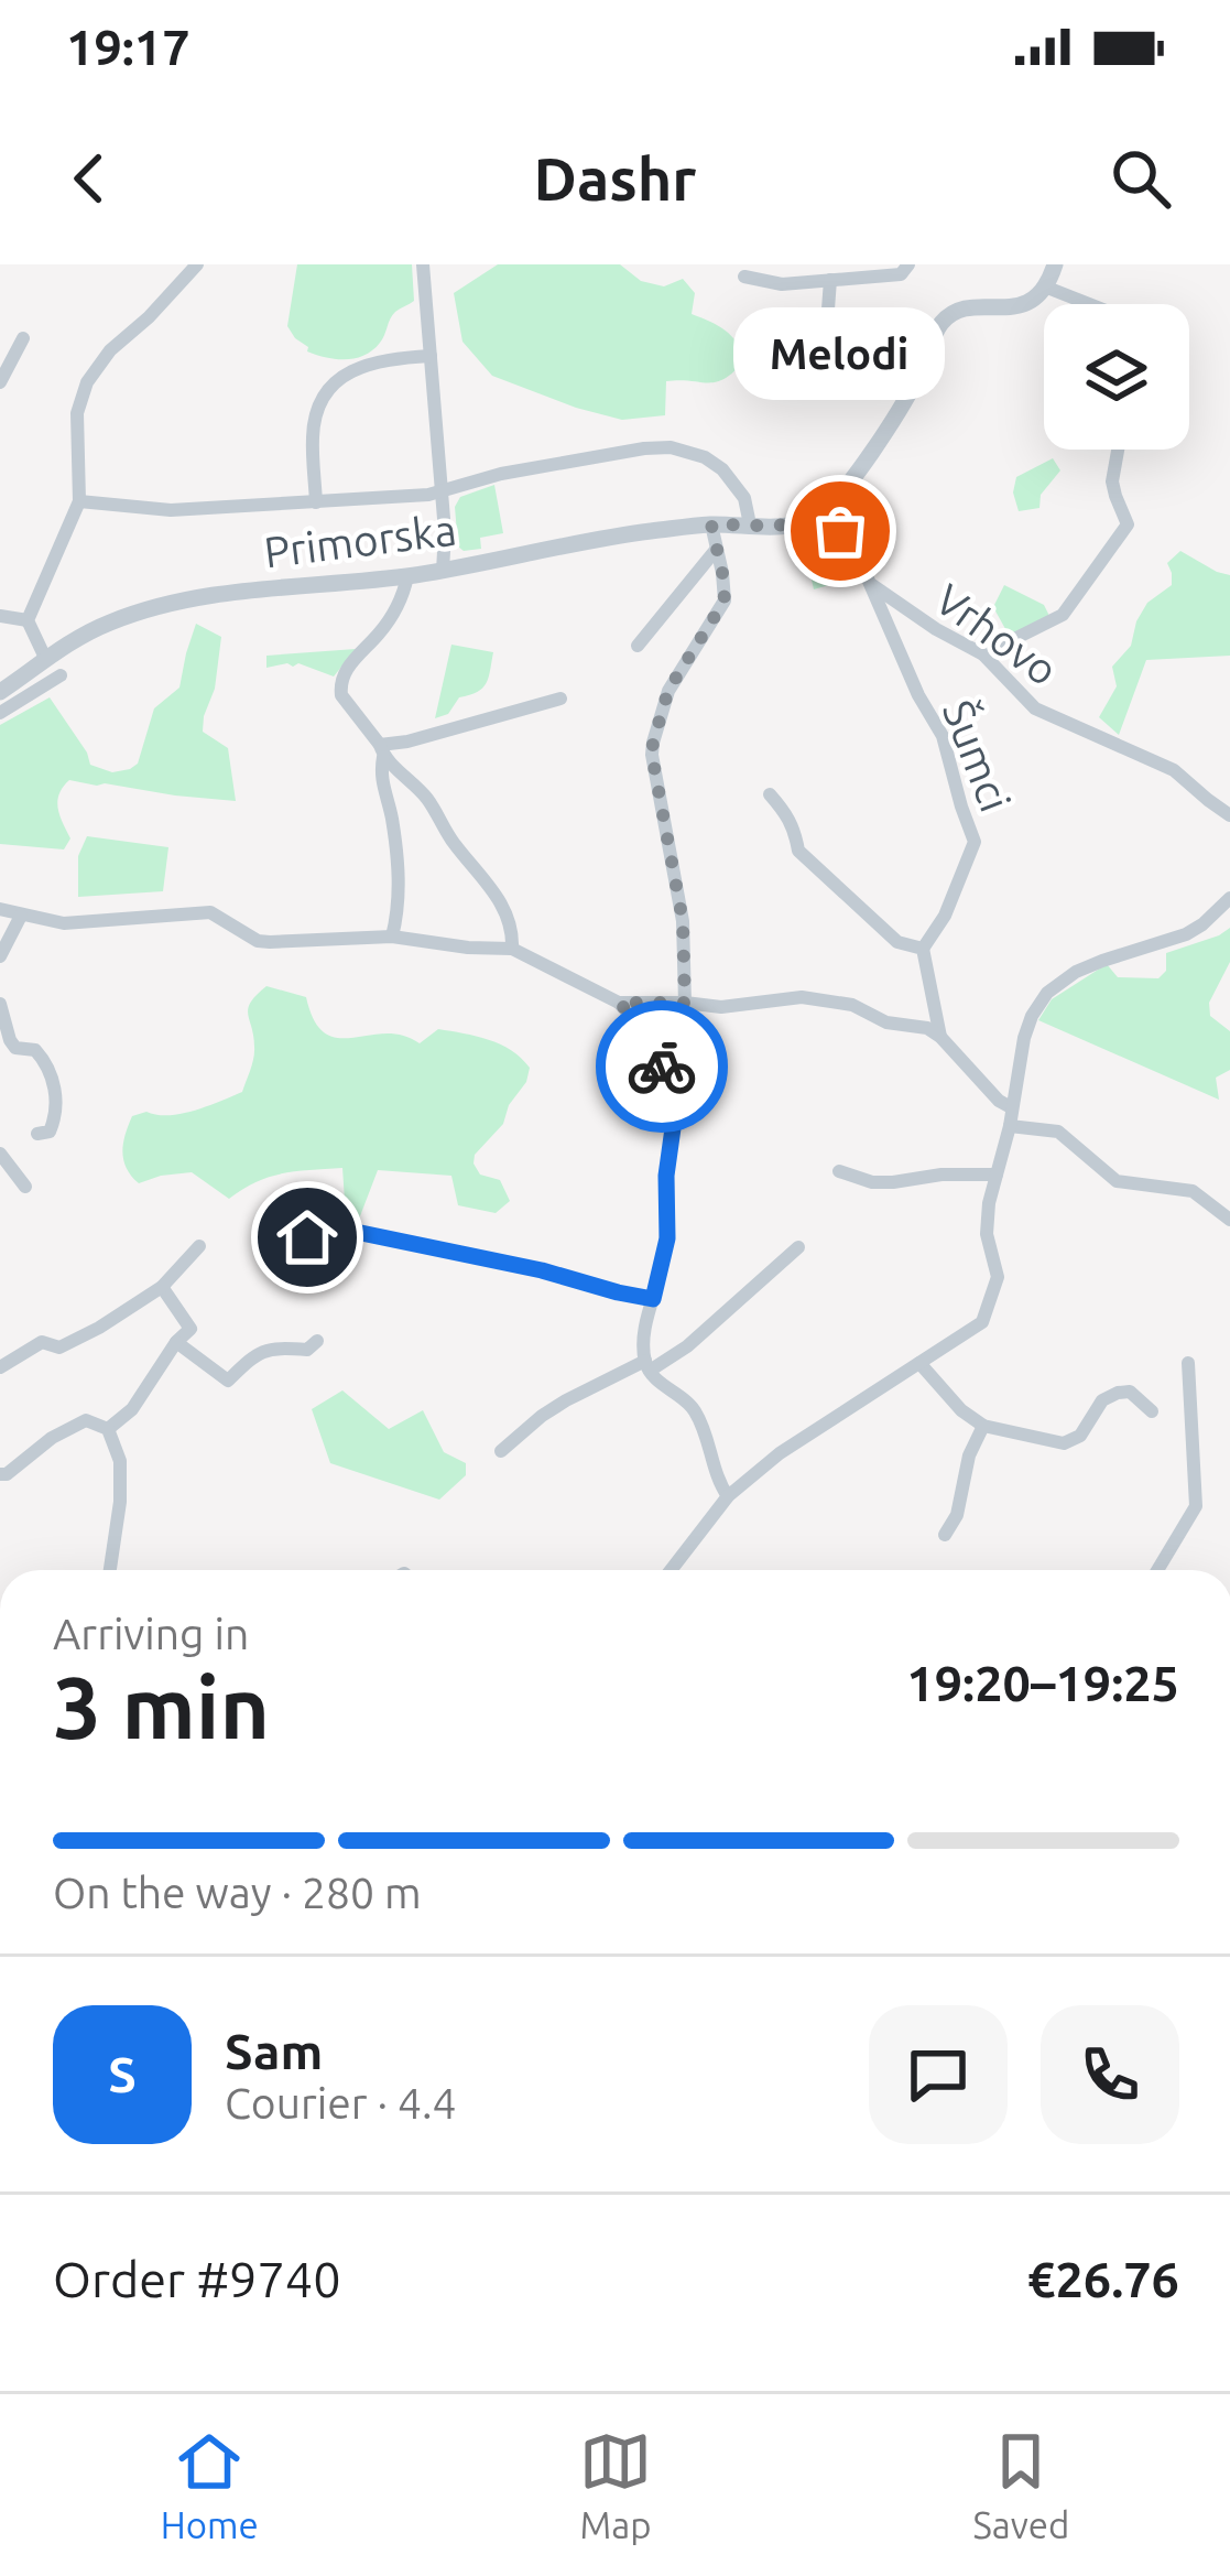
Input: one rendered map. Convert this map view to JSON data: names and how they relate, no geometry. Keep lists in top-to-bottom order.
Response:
{
  "streets": {
    "street": ["Primorska", "Vrhovo", "Šumci"]
  },
  "crossings": [
    ["Primorska", "Vrhovo"],
    ["Vrhovo", "Šumci"]
  ],
  "places": ["Melodi"],
  "page": {
    "status": "19:17",
    "header": "Dashr",
    "bubble": "Melodi",
    "heading": ["3 min", "Arriving in", "19:20–19:25"],
    "panel": [
      "Sam",
      "Courier · 4.4",
      "Order #9740",
      "€26.76"
    ],
    "bar": "On the way · 280 m",
    "round": "S",
    "tabs": ["Home", "Map", "Saved"]
  }
}
